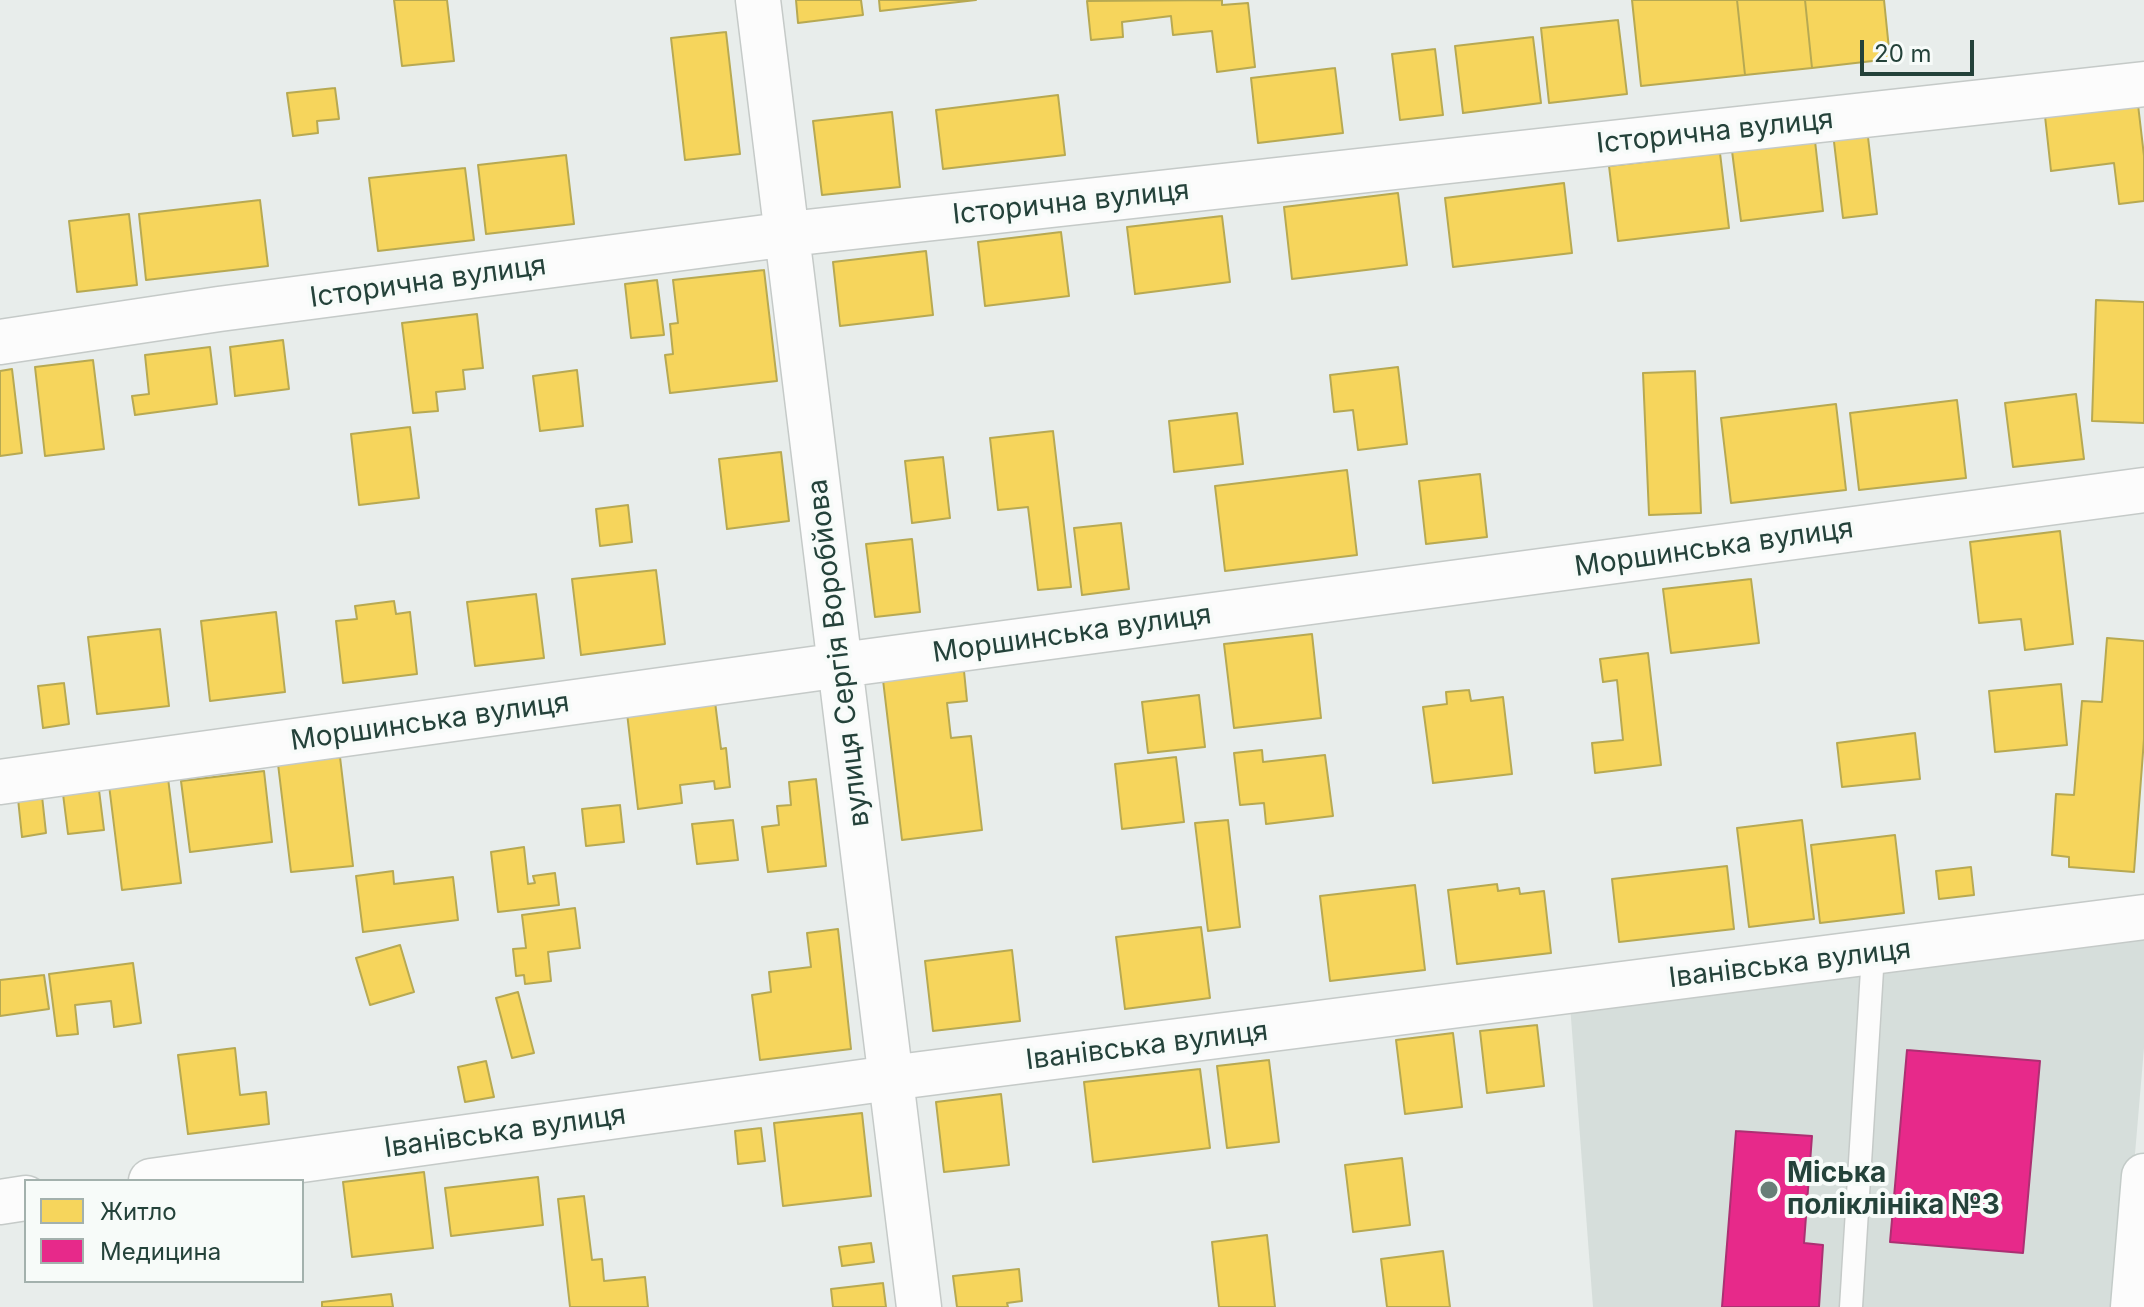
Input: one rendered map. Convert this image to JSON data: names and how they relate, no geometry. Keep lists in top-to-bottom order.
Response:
{
  "streets": {
    "street": [
      "Історична вулиця",
      "Моршинська вулиця",
      "вулиця Сергія Воробйова",
      "Іванівська вулиця"
    ]
  },
  "crossings": [
    ["Історична вулиця", "вулиця Сергія Воробйова"],
    ["Моршинська вулиця", "вулиця Сергія Воробйова"],
    ["вулиця Сергія Воробйова", "Іванівська вулиця"]
  ],
  "places": ["Міська поліклініка №3"],
  "legend": ["Житло", "Медицина"],
  "scale_bar": "20 m"
}
